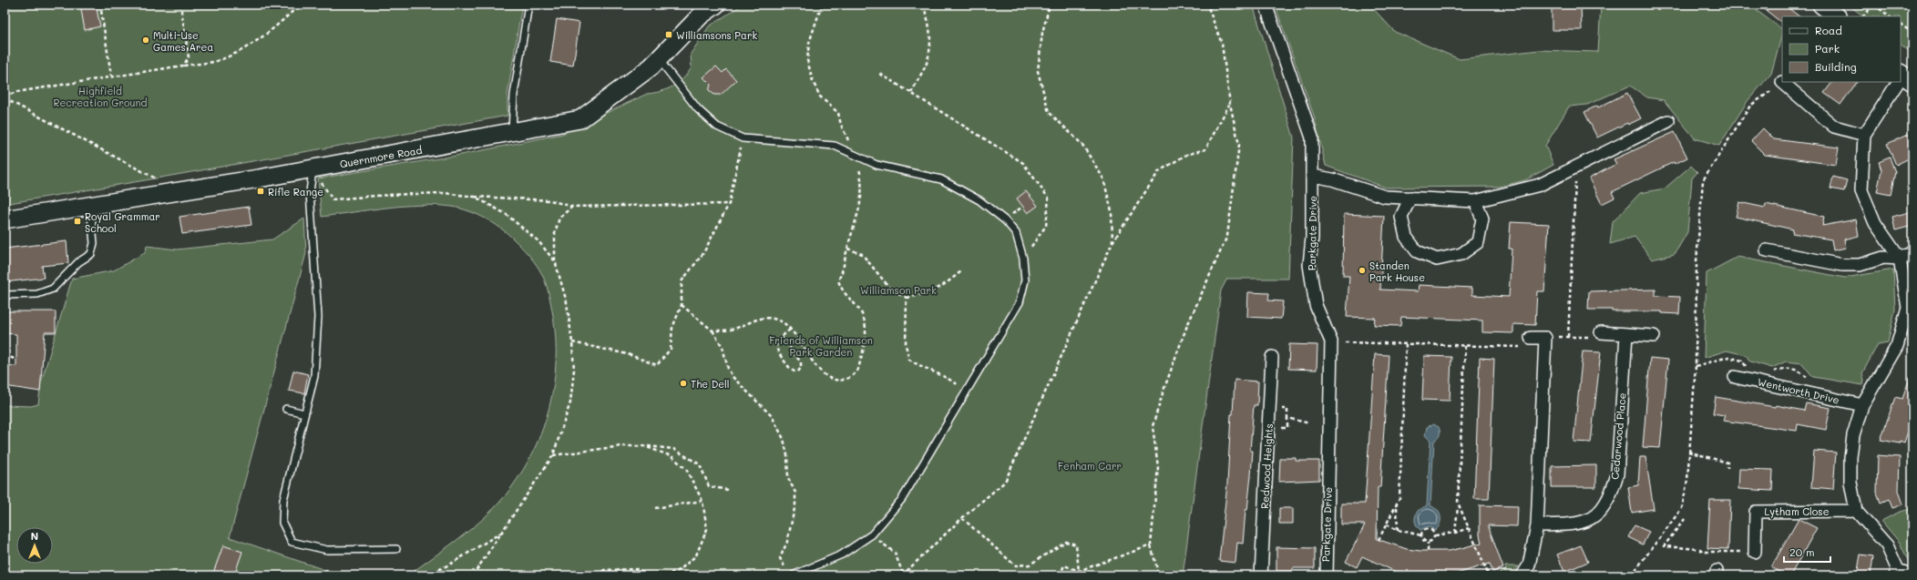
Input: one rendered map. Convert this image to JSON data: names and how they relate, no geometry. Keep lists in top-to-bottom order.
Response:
{
  "streets": {
    "street": [
      "Quernmore Road",
      "Parkgate Drive",
      "Wentworth Drive",
      "Cedarwood Place",
      "Redwood Heights",
      "Lytham Close"
    ]
  },
  "parks": [
    "Highfield Recreation Ground",
    "Williamson Park",
    "Friends of Williamson Park Garden",
    "Fenham Carr"
  ],
  "places": {
    "transit": ["Williamsons Park", "Rifle Range", "Royal Grammar School"],
    "other": ["Multi-Use Games Area", "Standen Park House", "The Dell"]
  },
  "legend": ["Road", "Park", "Building"],
  "scale_bar": "20 m",
  "north": "top"
}
